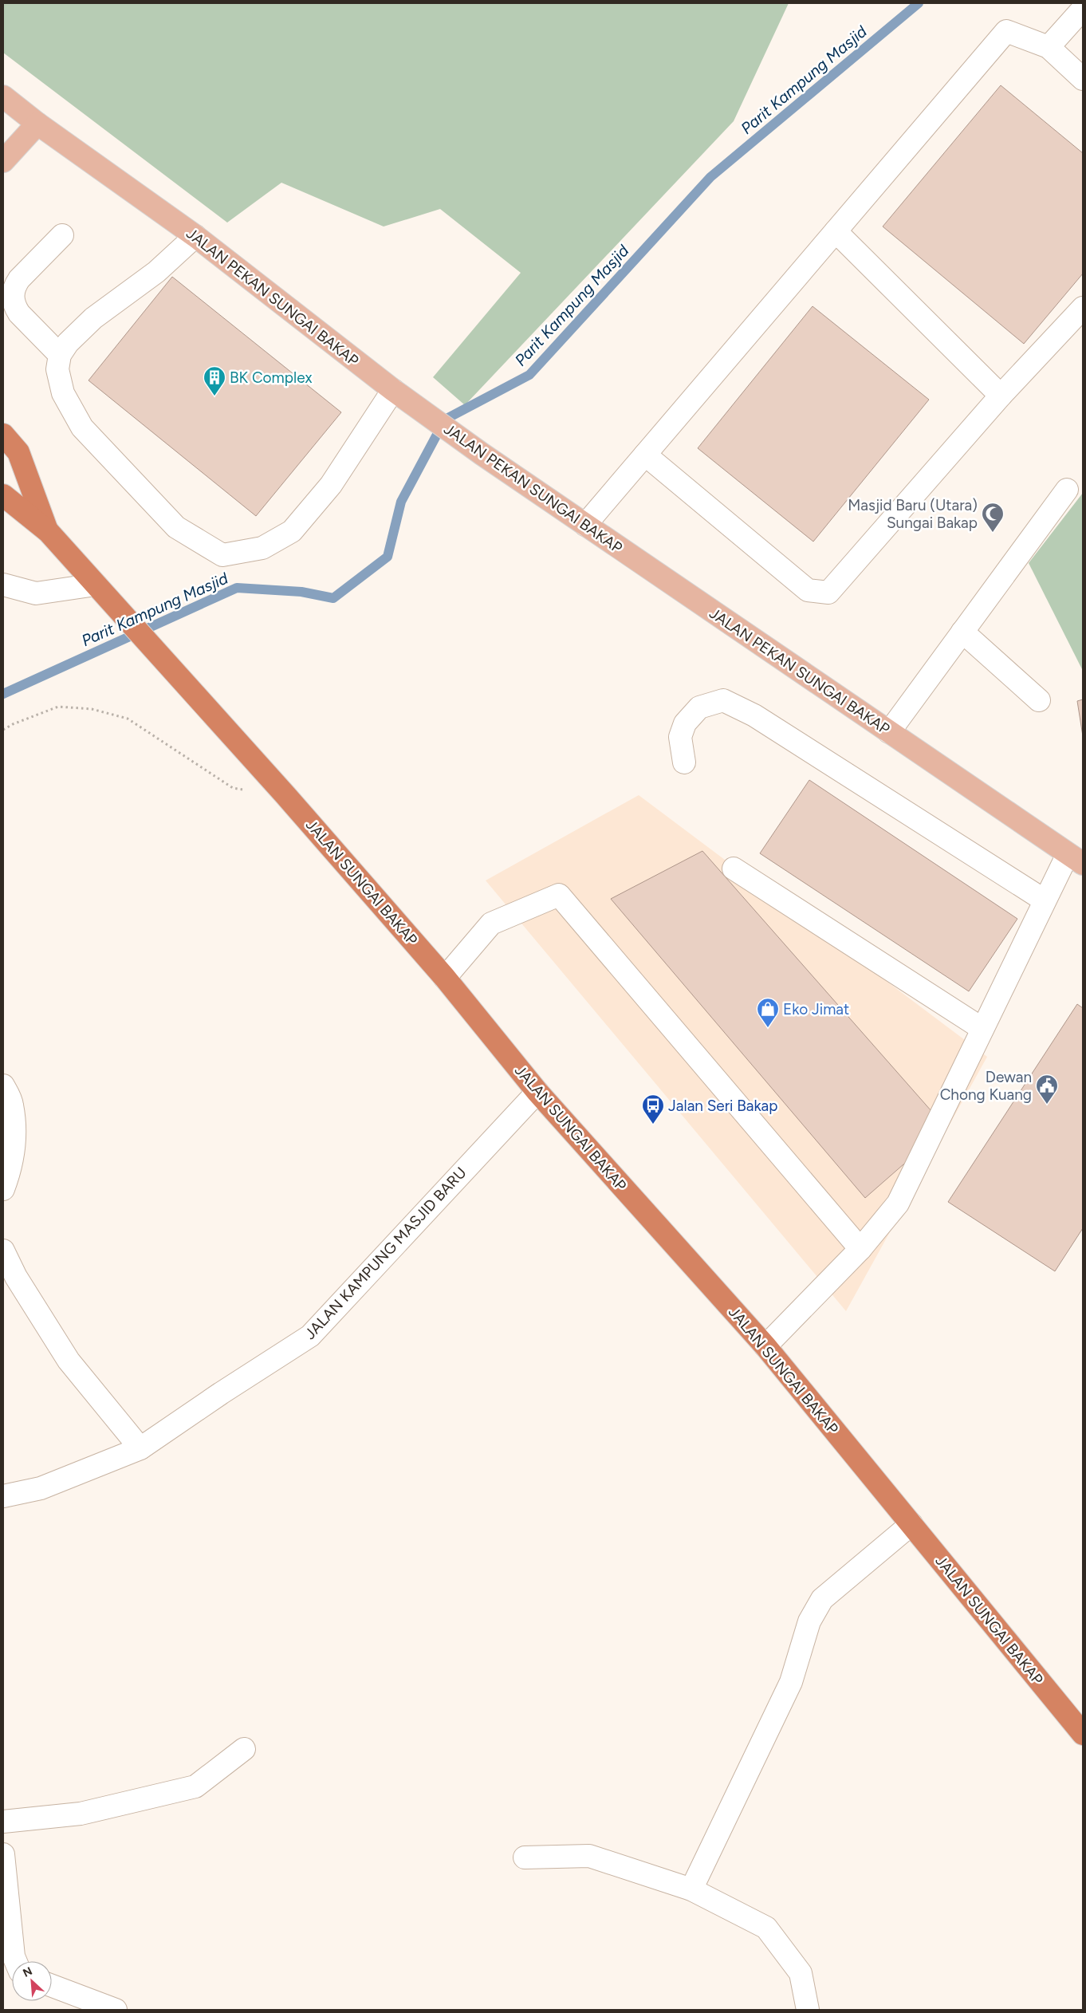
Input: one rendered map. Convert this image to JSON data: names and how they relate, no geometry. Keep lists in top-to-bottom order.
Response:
{
  "streets": {
    "highway": ["JALAN SUNGAI BAKAP"],
    "main road": ["JALAN PEKAN SUNGAI BAKAP"],
    "street": ["JALAN KAMPUNG MASJID BARU"]
  },
  "crossings": [
    ["JALAN SUNGAI BAKAP", "JALAN KAMPUNG MASJID BARU"]
  ],
  "water": ["Parit Kampung Masjid"],
  "places": {
    "building": ["BK Complex"],
    "mosque": ["Masjid Baru (Utara) Sungai Bakap"],
    "shop": ["Eko Jimat"],
    "public building": ["Dewan Chong Kuang"],
    "bus stop": ["Jalan Seri Bakap"]
  },
  "north": "top left"
}
